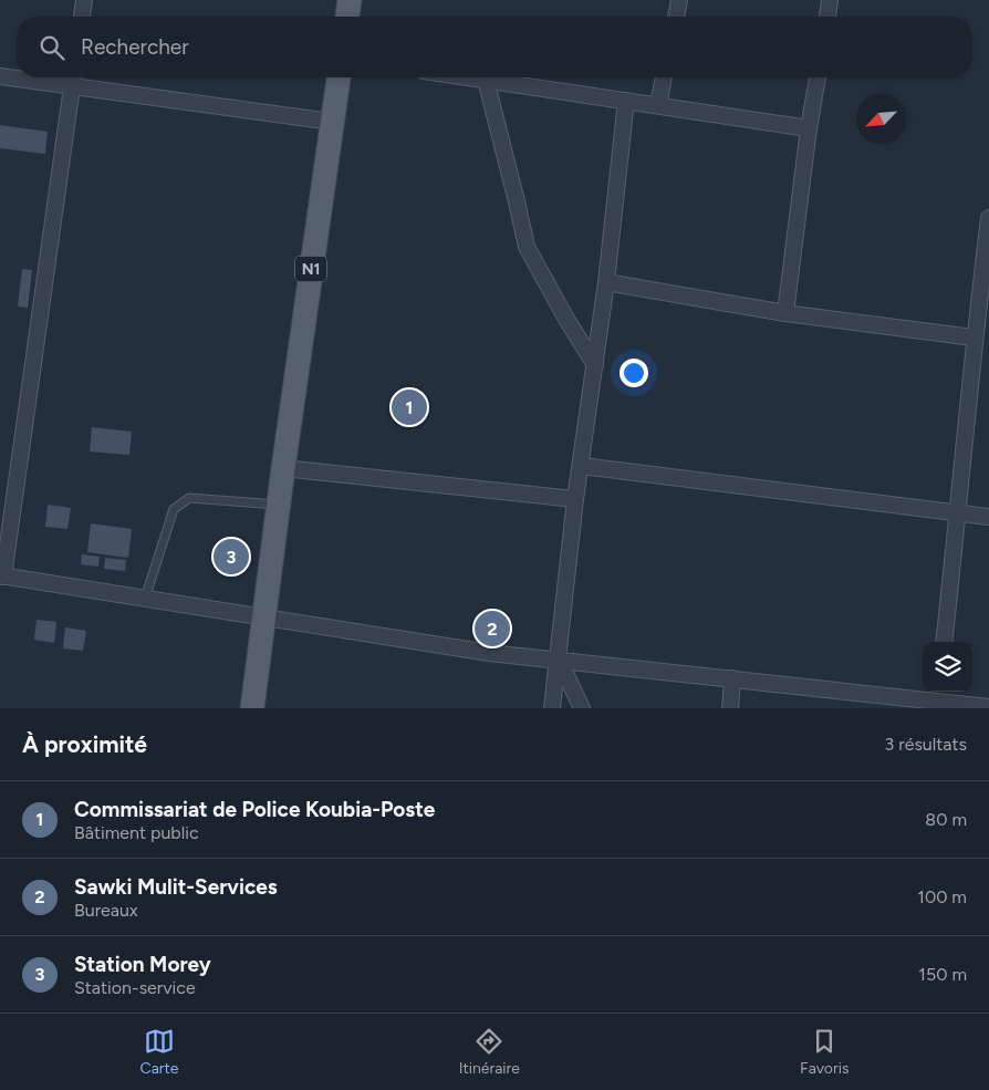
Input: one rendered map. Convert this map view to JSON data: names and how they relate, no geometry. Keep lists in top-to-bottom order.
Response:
{
  "streets": {
    "main road": ["N1"]
  },
  "north": "bottom left",
  "page": {
    "search": "Rechercher",
    "pins": ["1", "3", "2"],
    "heading": ["À proximité", "3 résultats"],
    "list": [
      {
        "mark": "1",
        "name": "Commissariat de Police Koubia-Poste",
        "note": "Bâtiment public",
        "value": "80 m"
      },
      {
        "mark": "2",
        "name": "Sawki Mulit-Services",
        "note": "Bureaux",
        "value": "100 m"
      },
      {
        "mark": "3",
        "name": "Station Morey",
        "note": "Station-service",
        "value": "150 m"
      }
    ],
    "nav": ["Carte", "Itinéraire", "Favoris"]
  }
}
